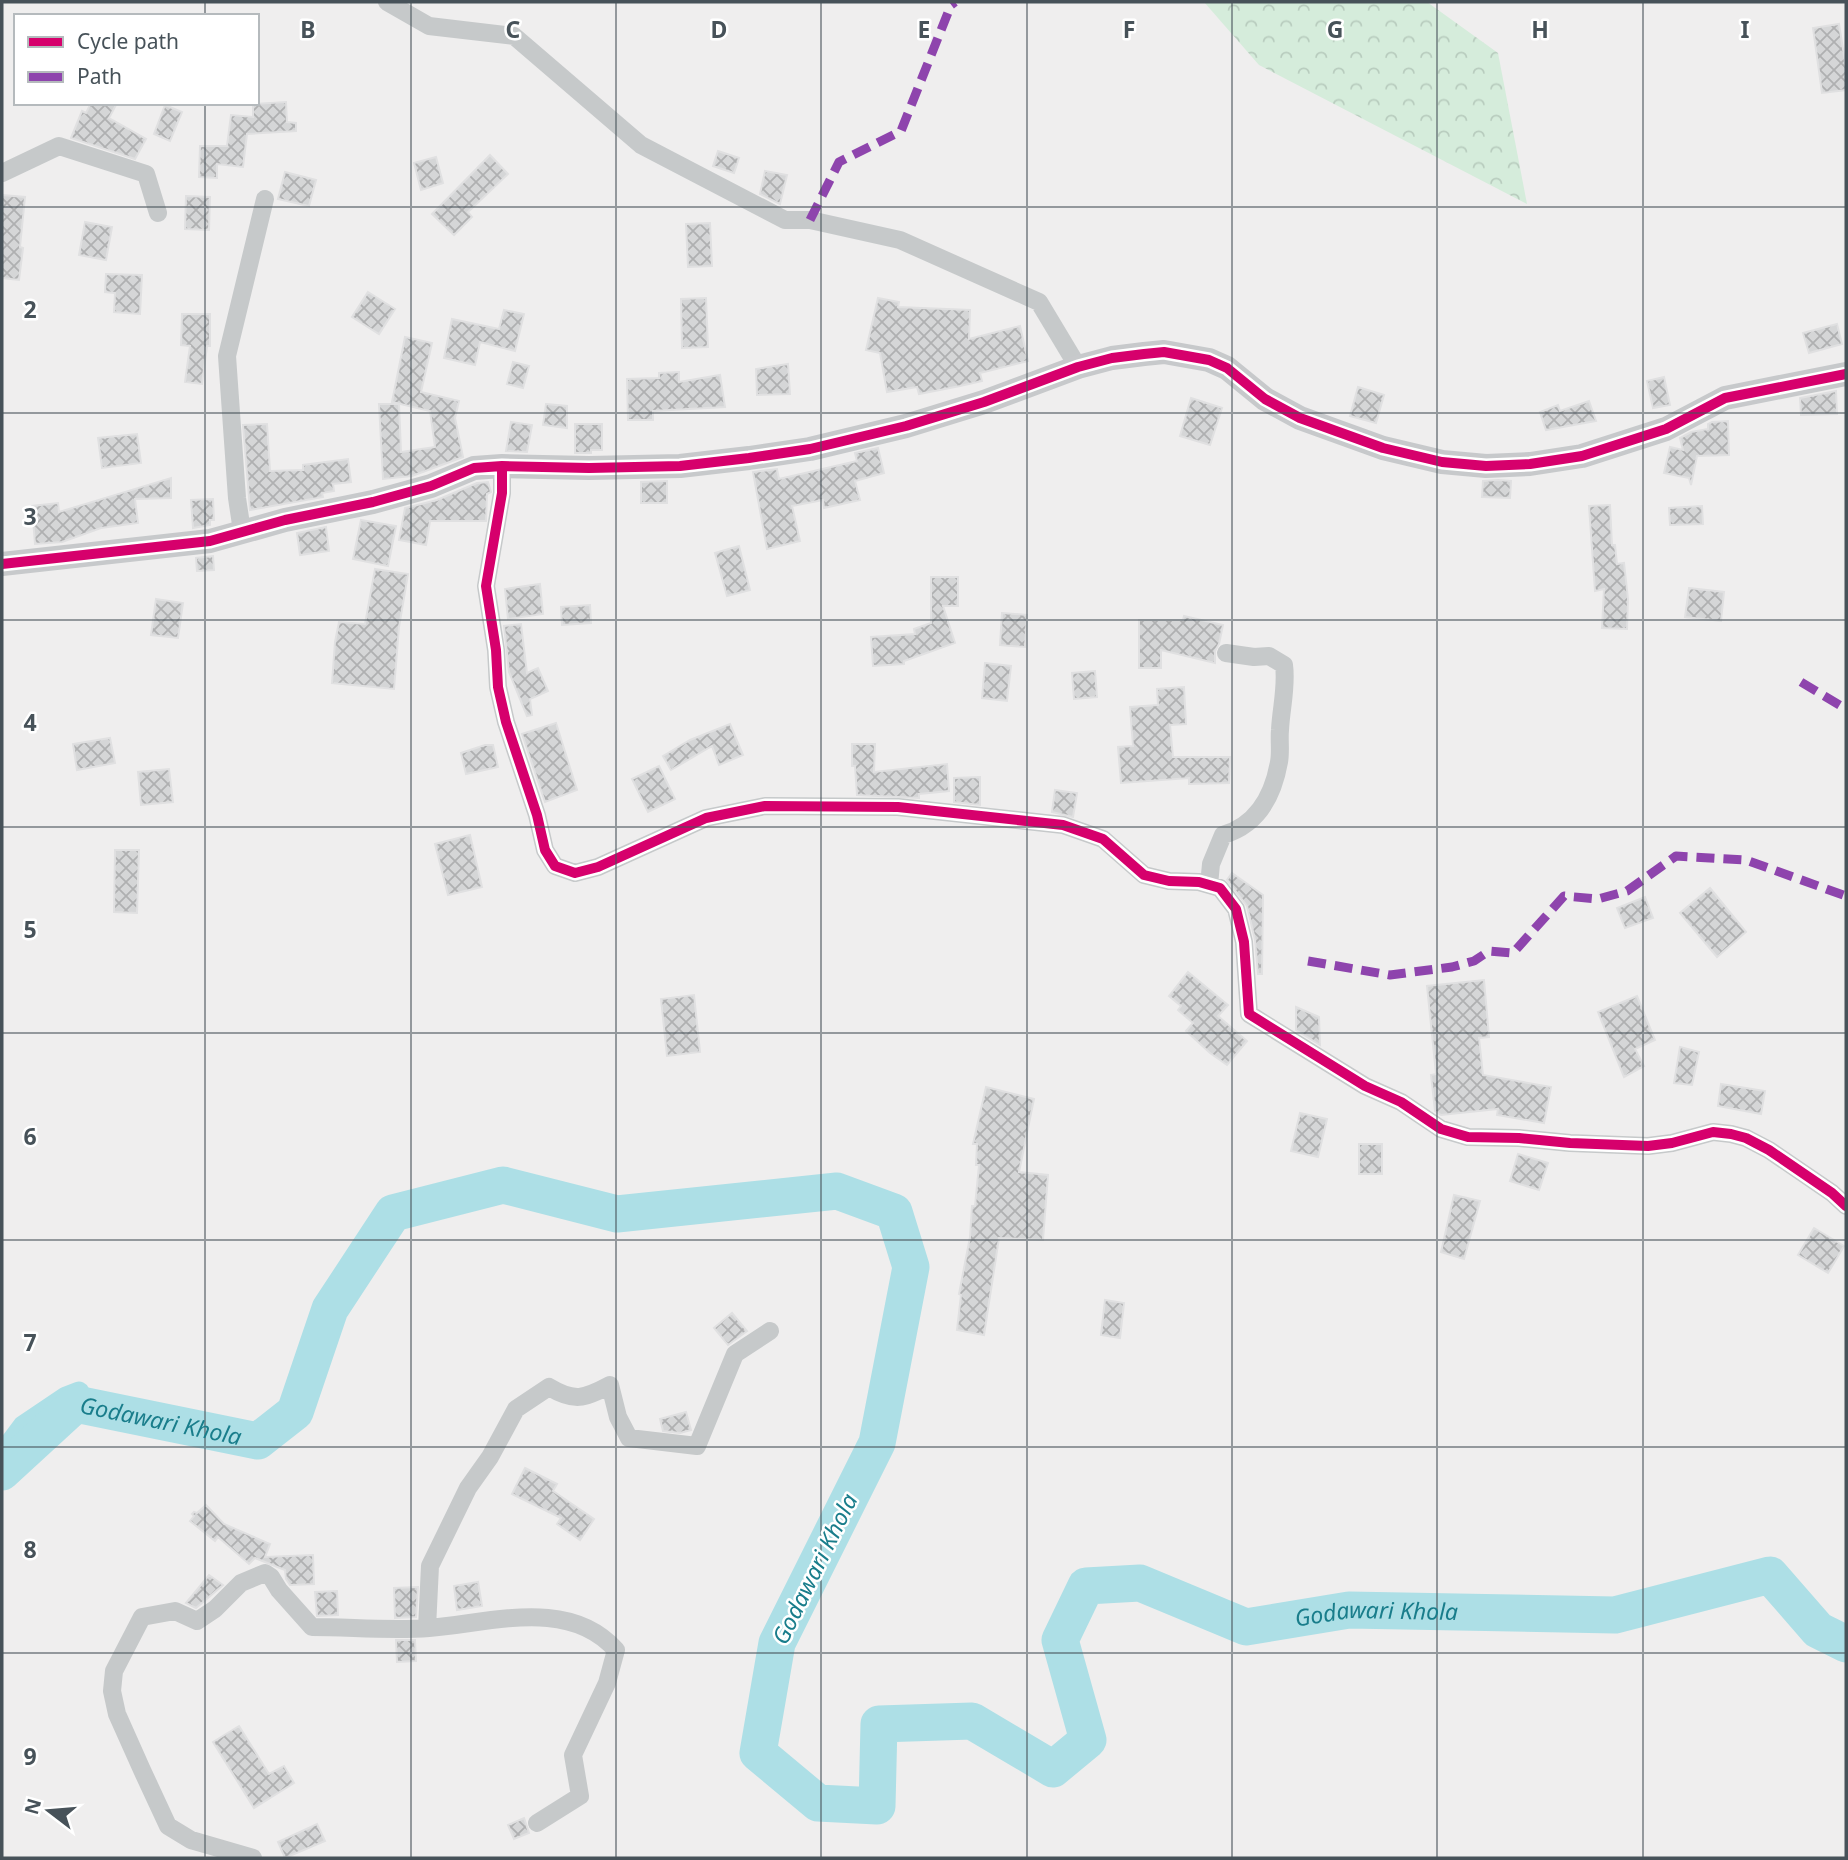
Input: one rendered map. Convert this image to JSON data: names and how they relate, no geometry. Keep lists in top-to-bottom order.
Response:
{
  "water": ["Godawari Khola"],
  "legend": ["Cycle path", "Path"],
  "north": "left",
  "grid": {
    "columns": [
      "B",
      "C",
      "D",
      "E",
      "F",
      "G",
      "H",
      "I"
    ],
    "rows": [
      "2",
      "3",
      "4",
      "5",
      "6",
      "7",
      "8",
      "9"
    ]
  }
}
